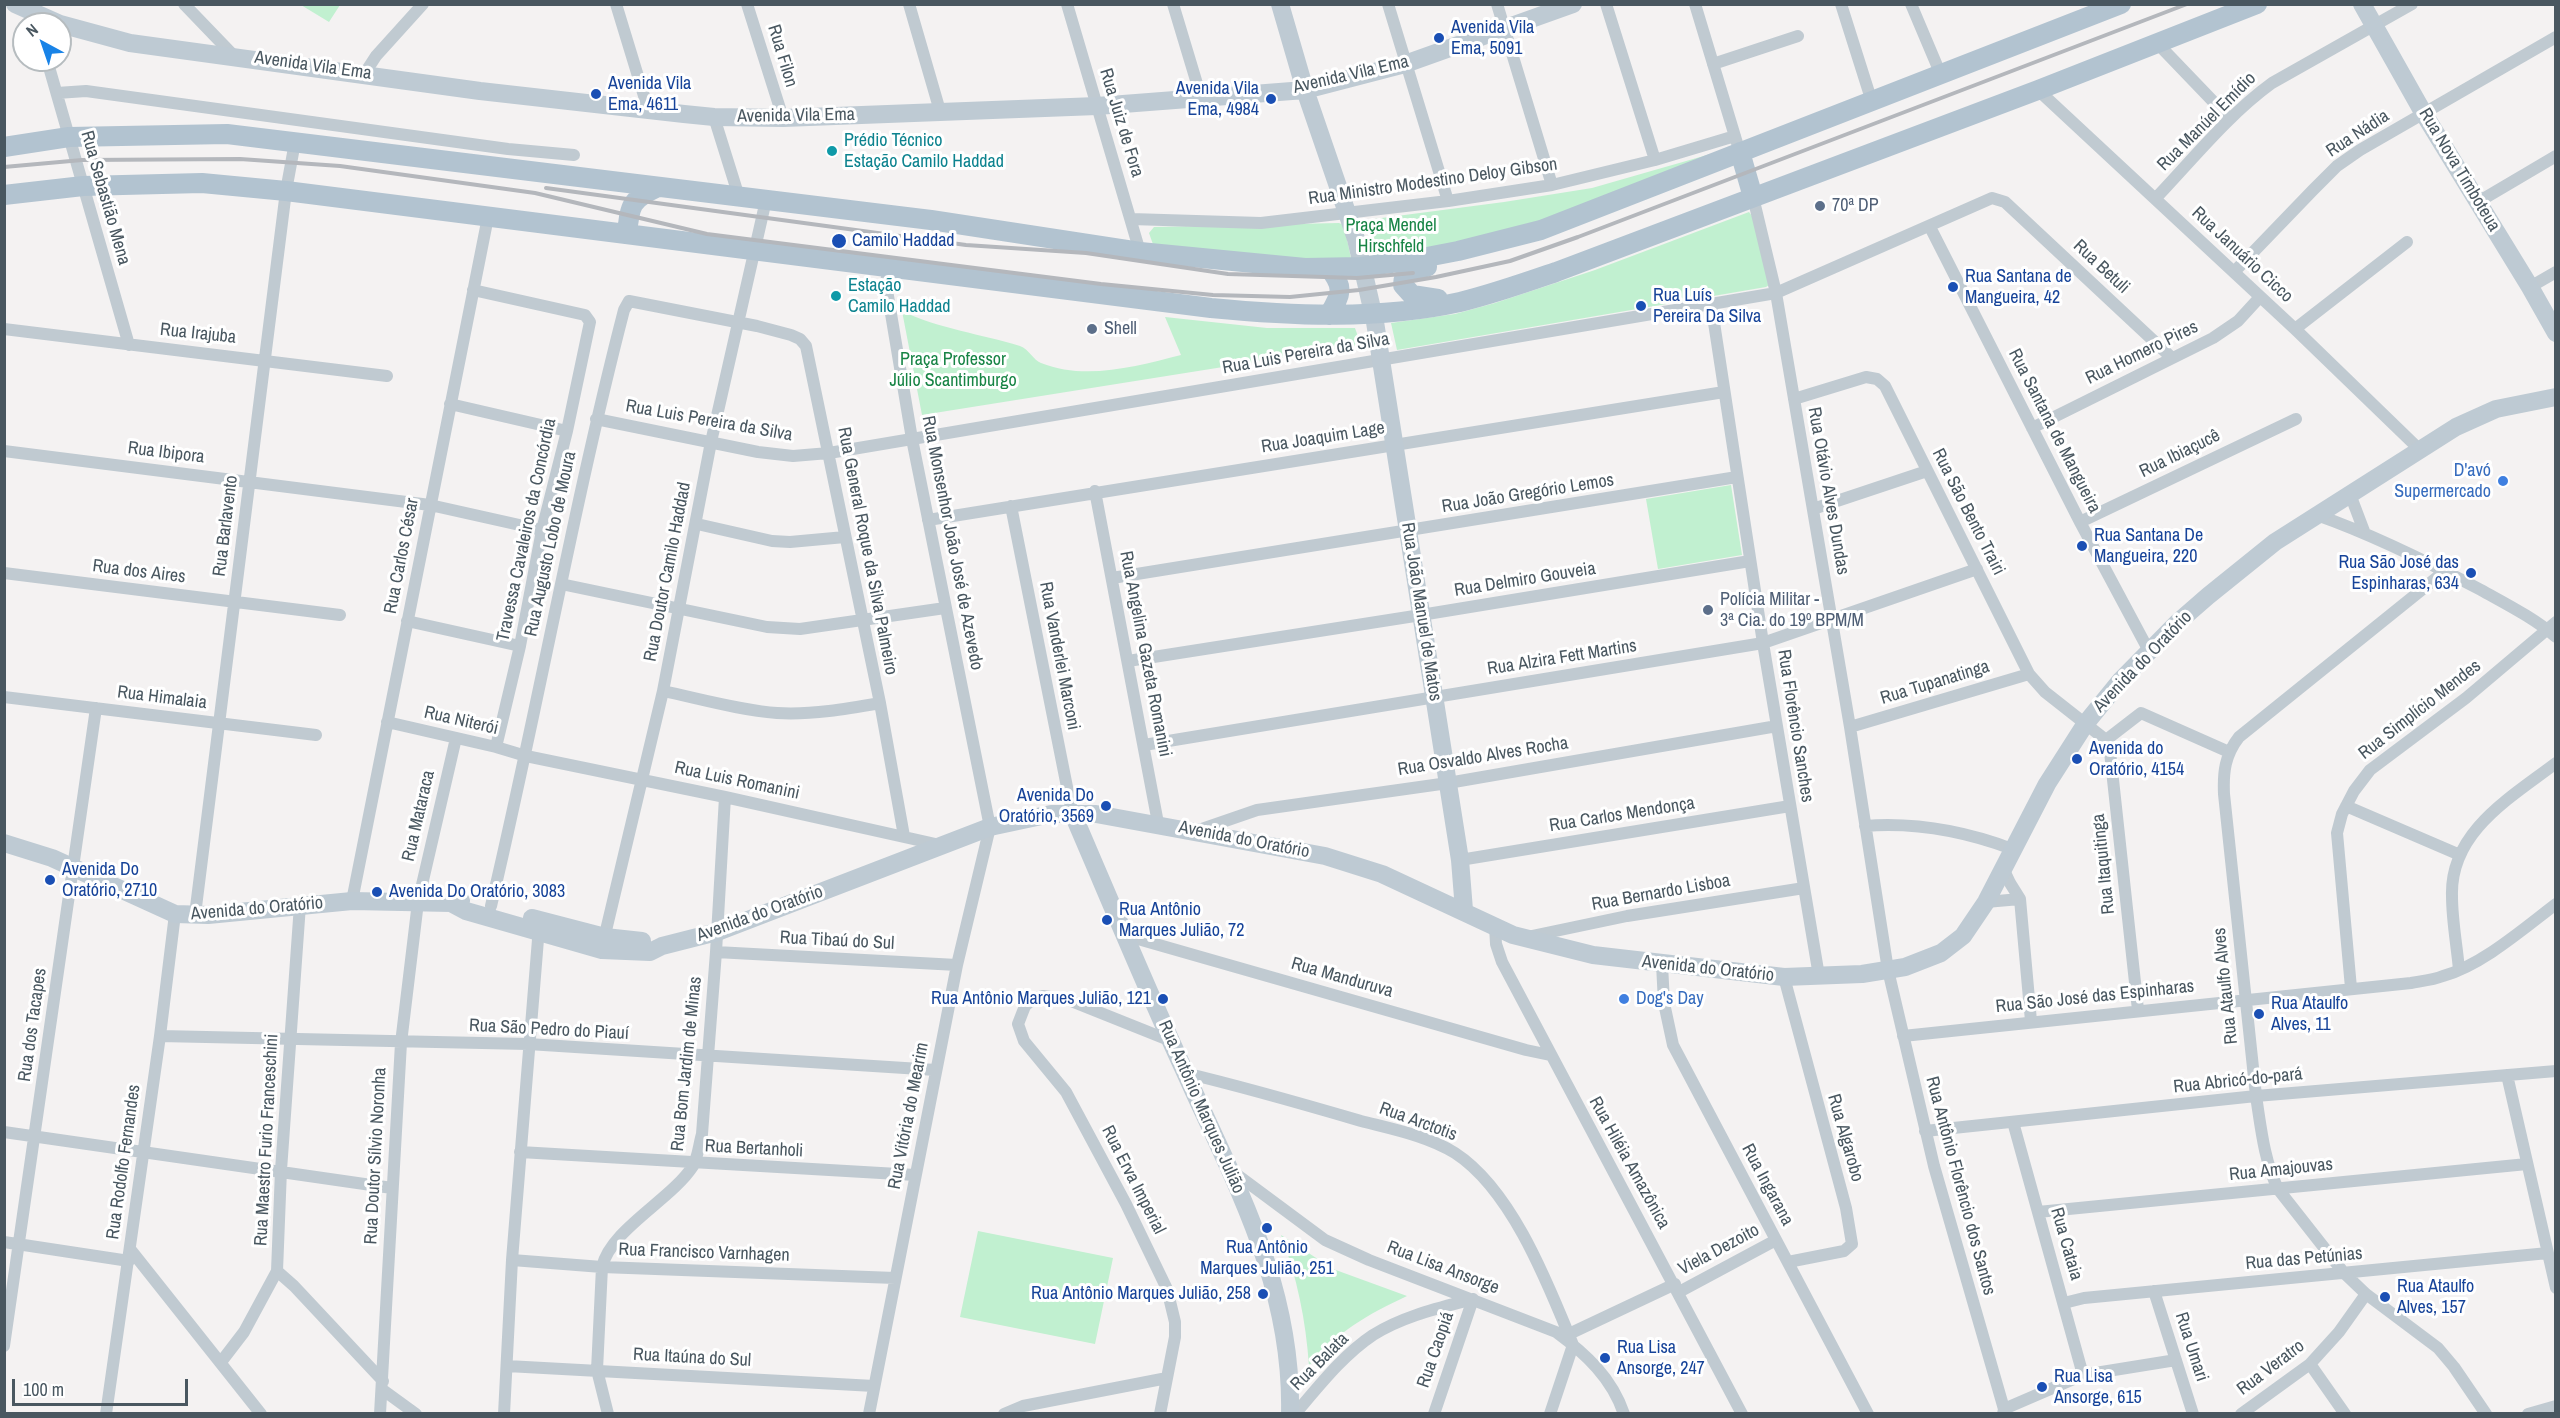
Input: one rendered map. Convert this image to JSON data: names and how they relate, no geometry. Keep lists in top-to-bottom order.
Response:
{
  "streets": {
    "main road": [
      "Avenida Vila Ema",
      "Rua Nova Timboteua",
      "Rua João Manuel de Matos",
      "Avenida do Oratório",
      "Rua Antônio Marques Julião"
    ],
    "street": [
      "Rua Filon",
      "Rua Manúel Emídio",
      "Rua Juiz de Fora",
      "Rua Nádia",
      "Rua Ministro Modestino Deloy Gibson",
      "Rua Sebastião Mena",
      "Rua Januário Cicco",
      "Rua Betuli",
      "Rua Irajuba",
      "Rua Homero Pires",
      "Rua Luis Pereira da Silva",
      "Rua Santana de Mangueira",
      "Rua Joaquim Lage",
      "Rua Ibipora",
      "Rua Ibiaçucê",
      "Rua Otávio Alves Dundas",
      "Rua João Gregório Lemos",
      "Rua São Bento Trairi",
      "Rua Barlavento",
      "Travessa Cavaleiros da Concórdia",
      "Rua Monsenhor João José de Azevedo",
      "Rua Augusto Lobo de Moura",
      "Rua General Roque da Silva Palmeiro",
      "Rua Carlos César",
      "Rua dos Aires",
      "Rua Doutor Camilo Haddad",
      "Rua Delmiro Gouveia",
      "Rua Angelina Gazeta Romanini",
      "Rua Vanderlei Marconi",
      "Rua Alzira Fett Martins",
      "Rua Tupanatinga",
      "Rua Himalaia",
      "Rua Simplício Mendes",
      "Rua Niterói",
      "Rua Florêncio Sanches",
      "Rua Osvaldo Alves Rocha",
      "Rua Luis Romanini",
      "Rua Carlos Mendonça",
      "Rua Mataraca",
      "Rua Itaquitinga",
      "Rua Bernardo Lisboa",
      "Rua Tibaú do Sul",
      "Rua Manduruva",
      "Rua Ataulfo Alves",
      "Rua São José das Espinharas",
      "Rua dos Tacapes",
      "Rua São Pedro do Piauí",
      "Rua Bom Jardim de Minas",
      "Rua Abricó-do-pará",
      "Rua Vitória do Mearim",
      "Rua Arctotis",
      "Rua Algarobo",
      "Rua Maestro Furio Franceschini",
      "Rua Bertanholi",
      "Rua Doutor Sílvio Noronha",
      "Rua Rodolfo Fernandes",
      "Rua Hiléia Amazônica",
      "Rua Amajouvas",
      "Rua Erva Imperial",
      "Rua Ingarana",
      "Rua Antônio Florêncio dos Santos",
      "Rua Cataia",
      "Viela Dezoito",
      "Rua Francisco Varnhagen",
      "Rua das Petúnias",
      "Rua Lisa Ansorge",
      "Rua Umari",
      "Rua Caopiá",
      "Rua Itaúna do Sul",
      "Rua Balata",
      "Rua Veratro"
    ]
  },
  "crossings": [
    ["Rua Filon", "Avenida Vila Ema"],
    ["Avenida Vila Ema", "Rua Juiz de Fora"],
    ["Avenida Vila Ema", "Rua João Manuel de Matos"],
    ["Rua Manúel Emídio", "Rua Nova Timboteua"],
    ["Rua Manúel Emídio", "Rua Januário Cicco"],
    ["Rua Juiz de Fora", "Rua Ministro Modestino Deloy Gibson"],
    ["Rua Nádia", "Rua Nova Timboteua"],
    ["Rua Nádia", "Rua Januário Cicco"],
    ["Rua Ministro Modestino Deloy Gibson", "Rua João Manuel de Matos"],
    ["Rua Sebastião Mena", "Rua Irajuba"],
    ["Rua Januário Cicco", "Rua Homero Pires"],
    ["Rua Januário Cicco", "Avenida do Oratório"],
    ["Rua Betuli", "Rua Homero Pires"],
    ["Rua Betuli", "Rua Luis Pereira da Silva"],
    ["Rua Irajuba", "Rua Barlavento"],
    ["Rua Homero Pires", "Rua Santana de Mangueira"],
    ["Rua Luis Pereira da Silva", "Rua Santana de Mangueira"],
    ["Rua Luis Pereira da Silva", "Rua Otávio Alves Dundas"],
    ["Rua Luis Pereira da Silva", "Rua Monsenhor João José de Azevedo"],
    ["Rua Luis Pereira da Silva", "Rua Augusto Lobo de Moura"],
    ["Rua Luis Pereira da Silva", "Rua General Roque da Silva Palmeiro"],
    ["Rua Luis Pereira da Silva", "Rua Doutor Camilo Haddad"],
    ["Rua Luis Pereira da Silva", "Rua João Manuel de Matos"],
    ["Rua Luis Pereira da Silva", "Rua Florêncio Sanches"],
    ["Rua Santana de Mangueira", "Rua Ibiaçucê"],
    ["Rua Santana de Mangueira", "Avenida do Oratório"],
    ["Rua Joaquim Lage", "Rua Monsenhor João José de Azevedo"],
    ["Rua Joaquim Lage", "Rua João Manuel de Matos"],
    ["Rua Joaquim Lage", "Rua Angelina Gazeta Romanini"],
    ["Rua Joaquim Lage", "Rua Vanderlei Marconi"],
    ["Rua Joaquim Lage", "Rua Florêncio Sanches"],
    ["Rua Ibipora", "Rua Barlavento"],
    ["Rua Ibipora", "Travessa Cavaleiros da Concórdia"],
    ["Rua Ibipora", "Rua Carlos César"],
    ["Rua Otávio Alves Dundas", "Rua São Bento Trairi"],
    ["Rua Otávio Alves Dundas", "Rua Alzira Fett Martins"],
    ["Rua Otávio Alves Dundas", "Avenida do Oratório"],
    ["Rua Otávio Alves Dundas", "Rua Tupanatinga"],
    ["Rua Otávio Alves Dundas", "Rua Antônio Florêncio dos Santos"],
    ["Rua João Gregório Lemos", "Rua João Manuel de Matos"],
    ["Rua João Gregório Lemos", "Rua Angelina Gazeta Romanini"],
    ["Rua João Gregório Lemos", "Rua Florêncio Sanches"],
    ["Rua São Bento Trairi", "Rua Alzira Fett Martins"],
    ["Rua São Bento Trairi", "Avenida do Oratório"],
    ["Rua São Bento Trairi", "Rua Tupanatinga"],
    ["Rua Barlavento", "Rua dos Aires"],
    ["Rua Barlavento", "Avenida do Oratório"],
    ["Rua Barlavento", "Rua Himalaia"],
    ["Travessa Cavaleiros da Concórdia", "Rua Carlos César"],
    ["Travessa Cavaleiros da Concórdia", "Rua Niterói"],
    ["Rua Monsenhor João José de Azevedo", "Avenida do Oratório"],
    ["Rua Monsenhor João José de Azevedo", "Rua Vitória do Mearim"],
    ["Rua Augusto Lobo de Moura", "Rua General Roque da Silva Palmeiro"],
    ["Rua Augusto Lobo de Moura", "Rua Doutor Camilo Haddad"],
    ["Rua Augusto Lobo de Moura", "Avenida do Oratório"],
    ["Rua Augusto Lobo de Moura", "Rua Niterói"],
    ["Rua Augusto Lobo de Moura", "Rua Luis Romanini"],
    ["Rua General Roque da Silva Palmeiro", "Rua Doutor Camilo Haddad"],
    ["Rua General Roque da Silva Palmeiro", "Rua Luis Romanini"],
    ["Rua Carlos César", "Avenida do Oratório"],
    ["Rua Carlos César", "Rua Niterói"],
    ["Rua Doutor Camilo Haddad", "Avenida do Oratório"],
    ["Rua Doutor Camilo Haddad", "Rua Luis Romanini"],
    ["Rua Delmiro Gouveia", "Rua João Manuel de Matos"],
    ["Rua Delmiro Gouveia", "Rua Angelina Gazeta Romanini"],
    ["Rua Delmiro Gouveia", "Rua Florêncio Sanches"],
    ["Rua João Manuel de Matos", "Rua Alzira Fett Martins"],
    ["Rua João Manuel de Matos", "Avenida do Oratório"],
    ["Rua João Manuel de Matos", "Rua Osvaldo Alves Rocha"],
    ["Rua João Manuel de Matos", "Rua Carlos Mendonça"],
    ["Rua Angelina Gazeta Romanini", "Rua Alzira Fett Martins"],
    ["Rua Angelina Gazeta Romanini", "Avenida do Oratório"],
    ["Rua Vanderlei Marconi", "Avenida do Oratório"],
    ["Rua Vanderlei Marconi", "Rua Antônio Marques Julião"],
    ["Rua Alzira Fett Martins", "Rua Florêncio Sanches"],
    ["Avenida do Oratório", "Rua Florêncio Sanches"],
    ["Avenida do Oratório", "Rua Osvaldo Alves Rocha"],
    ["Avenida do Oratório", "Rua Luis Romanini"],
    ["Avenida do Oratório", "Rua Mataraca"],
    ["Avenida do Oratório", "Rua Bernardo Lisboa"],
    ["Avenida do Oratório", "Rua dos Tacapes"],
    ["Avenida do Oratório", "Rua Bom Jardim de Minas"],
    ["Avenida do Oratório", "Rua Antônio Marques Julião"],
    ["Avenida do Oratório", "Rua Vitória do Mearim"],
    ["Avenida do Oratório", "Rua Algarobo"],
    ["Avenida do Oratório", "Rua Maestro Furio Franceschini"],
    ["Avenida do Oratório", "Rua Doutor Sílvio Noronha"],
    ["Avenida do Oratório", "Rua Rodolfo Fernandes"],
    ["Avenida do Oratório", "Rua Hiléia Amazônica"],
    ["Avenida do Oratório", "Rua Ingarana"],
    ["Avenida do Oratório", "Rua Antônio Florêncio dos Santos"],
    ["Rua Himalaia", "Rua dos Tacapes"],
    ["Rua Simplício Mendes", "Rua São José das Espinharas"],
    ["Rua Niterói", "Rua Luis Romanini"],
    ["Rua Niterói", "Rua Mataraca"],
    ["Rua Florêncio Sanches", "Rua Osvaldo Alves Rocha"],
    ["Rua Florêncio Sanches", "Rua Carlos Mendonça"],
    ["Rua Florêncio Sanches", "Rua Bernardo Lisboa"],
    ["Rua Luis Romanini", "Rua Bom Jardim de Minas"],
    ["Rua Mataraca", "Rua Doutor Sílvio Noronha"],
    ["Rua Itaquitinga", "Rua São José das Espinharas"],
    ["Rua Tibaú do Sul", "Rua Bom Jardim de Minas"],
    ["Rua Tibaú do Sul", "Rua Vitória do Mearim"],
    ["Rua Manduruva", "Rua Antônio Marques Julião"],
    ["Rua Manduruva", "Rua Hiléia Amazônica"],
    ["Rua Ataulfo Alves", "Rua São José das Espinharas"],
    ["Rua Ataulfo Alves", "Rua Abricó-do-pará"],
    ["Rua Ataulfo Alves", "Rua Amajouvas"],
    ["Rua Ataulfo Alves", "Rua das Petúnias"],
    ["Rua Ataulfo Alves", "Rua Veratro"],
    ["Rua São José das Espinharas", "Rua Antônio Florêncio dos Santos"],
    ["Rua São Pedro do Piauí", "Rua Bom Jardim de Minas"],
    ["Rua São Pedro do Piauí", "Rua Vitória do Mearim"],
    ["Rua São Pedro do Piauí", "Rua Maestro Furio Franceschini"],
    ["Rua São Pedro do Piauí", "Rua Doutor Sílvio Noronha"],
    ["Rua São Pedro do Piauí", "Rua Rodolfo Fernandes"],
    ["Rua Bom Jardim de Minas", "Rua Bertanholi"],
    ["Rua Bom Jardim de Minas", "Rua Francisco Varnhagen"],
    ["Rua Bom Jardim de Minas", "Rua Itaúna do Sul"],
    ["Rua Abricó-do-pará", "Rua Antônio Florêncio dos Santos"],
    ["Rua Abricó-do-pará", "Rua Cataia"],
    ["Rua Antônio Marques Julião", "Rua Arctotis"],
    ["Rua Antônio Marques Julião", "Rua Erva Imperial"],
    ["Rua Antônio Marques Julião", "Rua Lisa Ansorge"],
    ["Rua Vitória do Mearim", "Rua Bertanholi"],
    ["Rua Vitória do Mearim", "Rua Francisco Varnhagen"],
    ["Rua Vitória do Mearim", "Rua Itaúna do Sul"],
    ["Rua Arctotis", "Viela Dezoito"],
    ["Rua Arctotis", "Rua Lisa Ansorge"],
    ["Rua Algarobo", "Rua Ingarana"],
    ["Rua Hiléia Amazônica", "Viela Dezoito"],
    ["Rua Amajouvas", "Rua Cataia"],
    ["Rua Ingarana", "Viela Dezoito"],
    ["Rua Cataia", "Rua das Petúnias"],
    ["Viela Dezoito", "Rua Lisa Ansorge"],
    ["Rua das Petúnias", "Rua Umari"],
    ["Rua Lisa Ansorge", "Rua Caopiá"],
    ["Rua Lisa Ansorge", "Rua Balata"],
    ["Rua Caopiá", "Rua Balata"]
  ],
  "parks": ["Praça Mendel Hirschfeld", "Praça Professor Júlio Scantimburgo"],
  "places": [
    "Avenida Vila Ema, 5091",
    "Avenida Vila Ema, 4611",
    "Avenida Vila Ema, 4984",
    "Prédio Técnico Estação Camilo Haddad",
    "70ª DP",
    "Camilo Haddad",
    "Rua Santana de Mangueira, 42",
    "Estação Camilo Haddad",
    "Rua Luís Pereira Da Silva",
    "Shell",
    "D'avó Supermercado",
    "Rua Santana De Mangueira, 220",
    "Rua São José das Espinharas, 634",
    "Polícia Militar - 3ª Cia. do 19º BPM/M",
    "Avenida do Oratório, 4154",
    "Avenida Do Oratório, 3569",
    "Avenida Do Oratório, 2710",
    "Avenida Do Oratório, 3083",
    "Rua Antônio Marques Julião, 72",
    "Rua Antônio Marques Julião, 121",
    "Dog's Day",
    "Rua Ataulfo Alves, 11",
    "Rua Antônio Marques Julião, 251",
    "Rua Antônio Marques Julião, 258",
    "Rua Ataulfo Alves, 157",
    "Rua Lisa Ansorge, 247",
    "Rua Lisa Ansorge, 615"
  ],
  "scale_bar": "100 m",
  "north": "top left"
}
